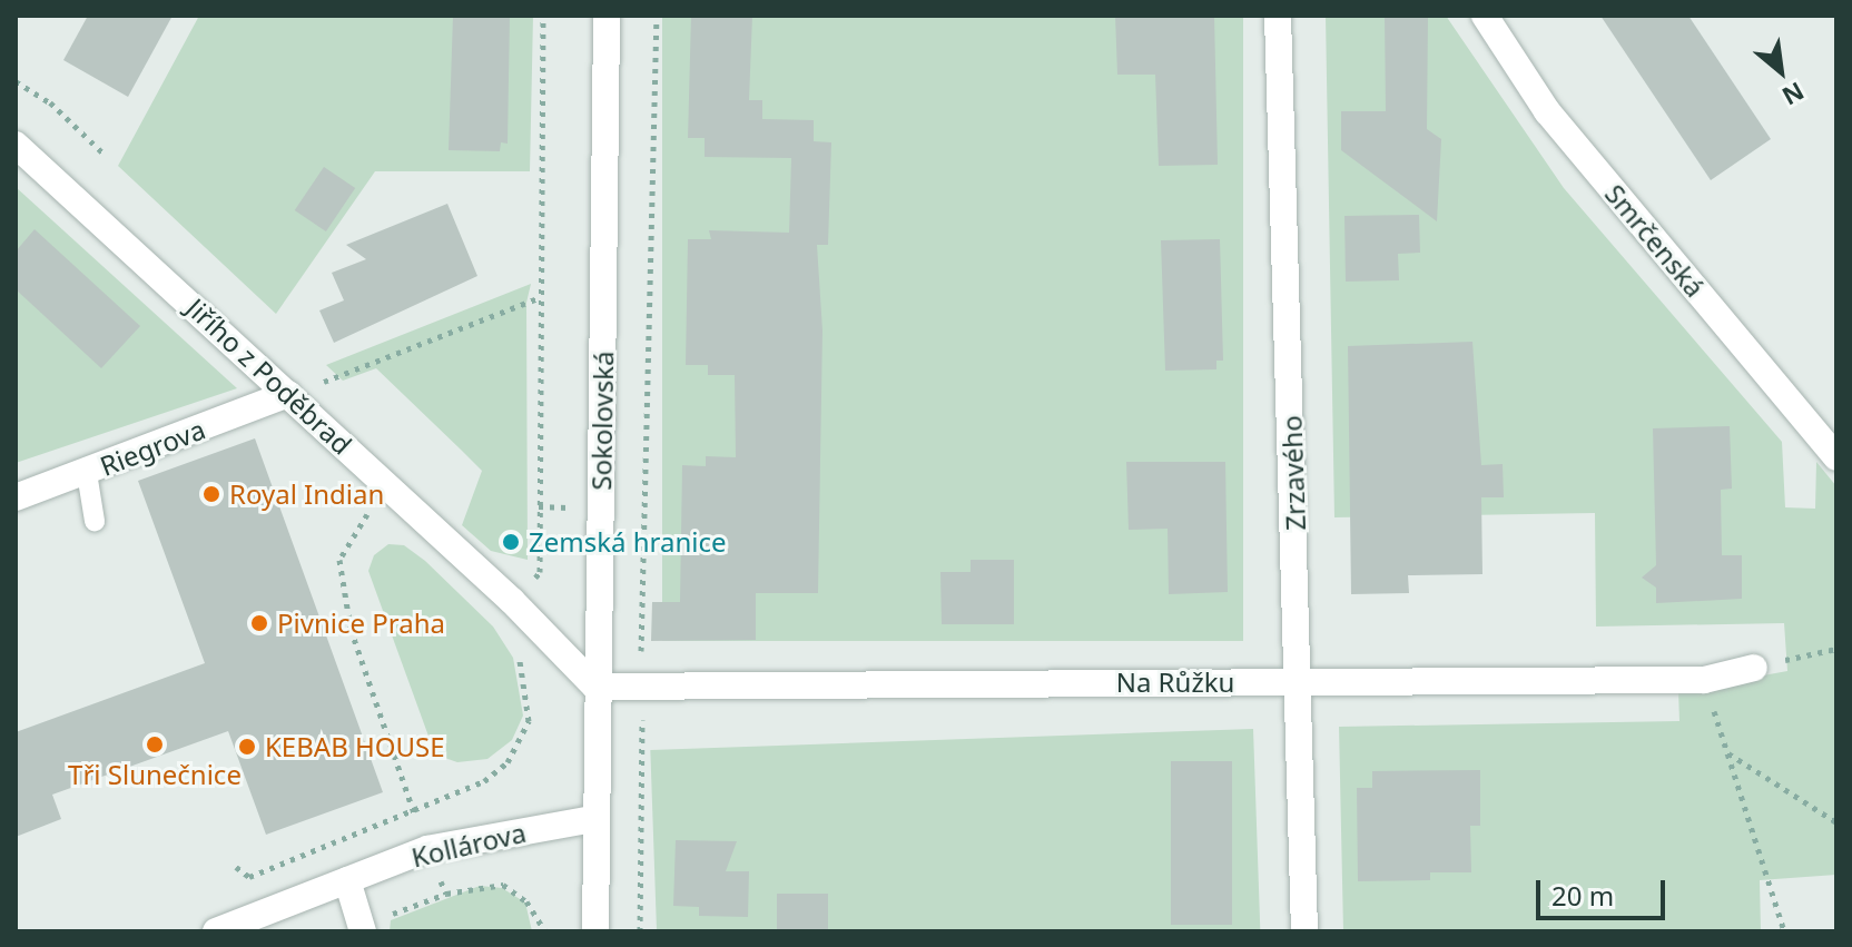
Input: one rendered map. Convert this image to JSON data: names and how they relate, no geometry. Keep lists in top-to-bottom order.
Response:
{
  "streets": {
    "street": [
      "Smrčenská",
      "Jiřího z Poděbrad",
      "Sokolovská",
      "Riegrova",
      "Zrzavého",
      "Na Růžku",
      "Kollárova"
    ]
  },
  "crossings": [
    ["Jiřího z Poděbrad", "Sokolovská"],
    ["Jiřího z Poděbrad", "Riegrova"],
    ["Jiřího z Poděbrad", "Na Růžku"],
    ["Sokolovská", "Na Růžku"],
    ["Sokolovská", "Kollárova"],
    ["Zrzavého", "Na Růžku"]
  ],
  "places": [
    "Royal Indian",
    "Zemská hranice",
    "Pivnice Praha",
    "Tři Slunečnice",
    "KEBAB HOUSE"
  ],
  "scale_bar": "20 m",
  "north": "bottom right"
}
